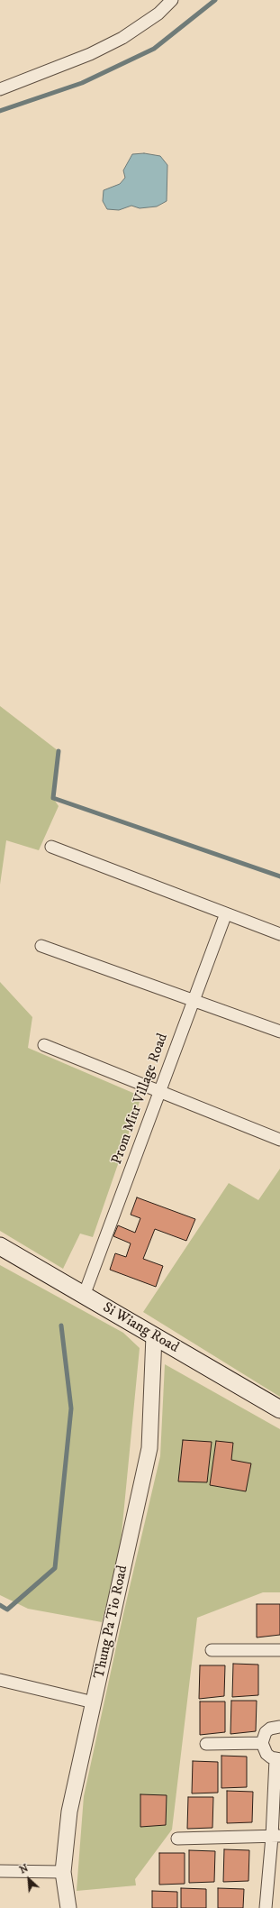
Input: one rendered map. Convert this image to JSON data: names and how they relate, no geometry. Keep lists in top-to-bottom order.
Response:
{
  "streets": {
    "main road": ["Si Wiang Road"],
    "street": ["Prom Mitr Village Road", "Thung Pa Tio Road"]
  },
  "crossings": [
    ["Prom Mitr Village Road", "Si Wiang Road"],
    ["Si Wiang Road", "Thung Pa Tio Road"]
  ],
  "north": "top left"
}
